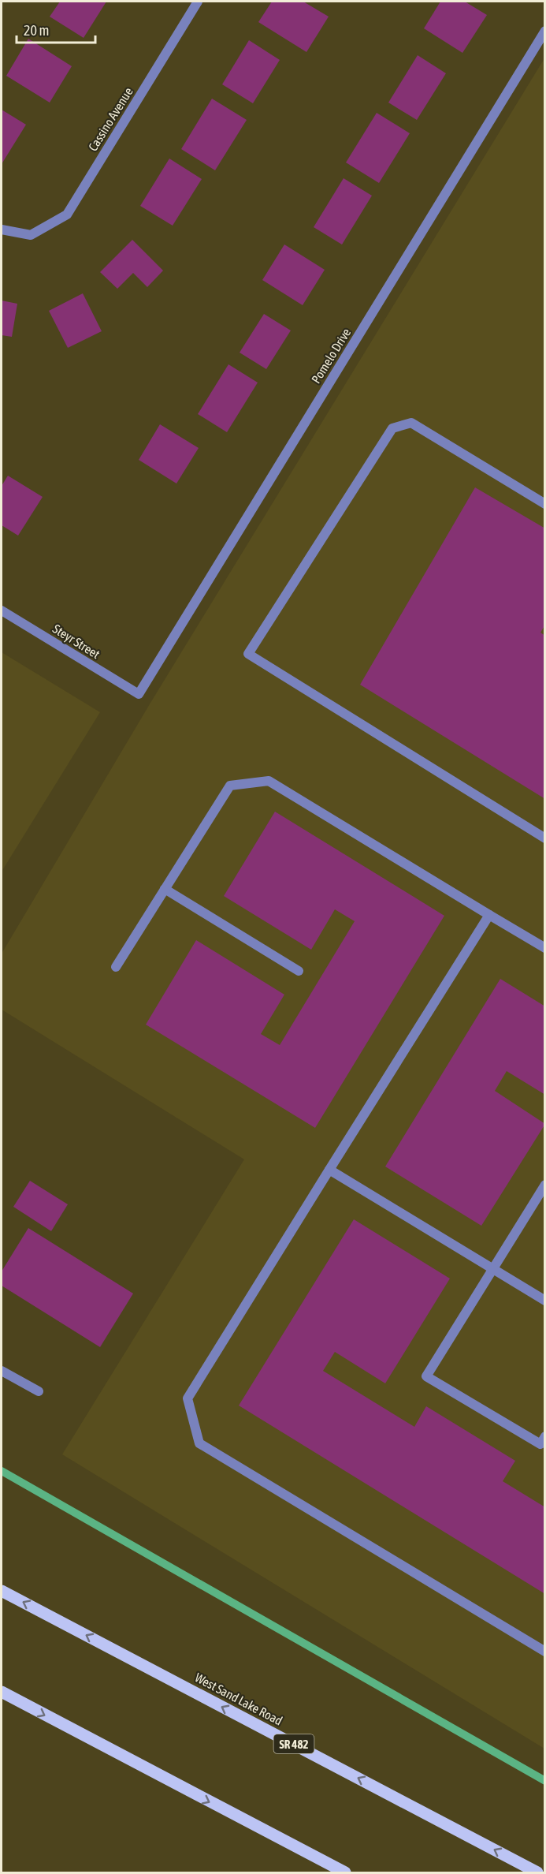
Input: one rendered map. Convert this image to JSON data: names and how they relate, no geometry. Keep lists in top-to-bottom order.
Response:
{
  "streets": {
    "main road": ["West Sand Lake Road", "SR 482"],
    "street": ["Cassino Avenue", "Pomelo Drive", "Steyr Street"]
  },
  "crossings": [
    ["Pomelo Drive", "Steyr Street"]
  ],
  "scale_bar": "20 m"
}
